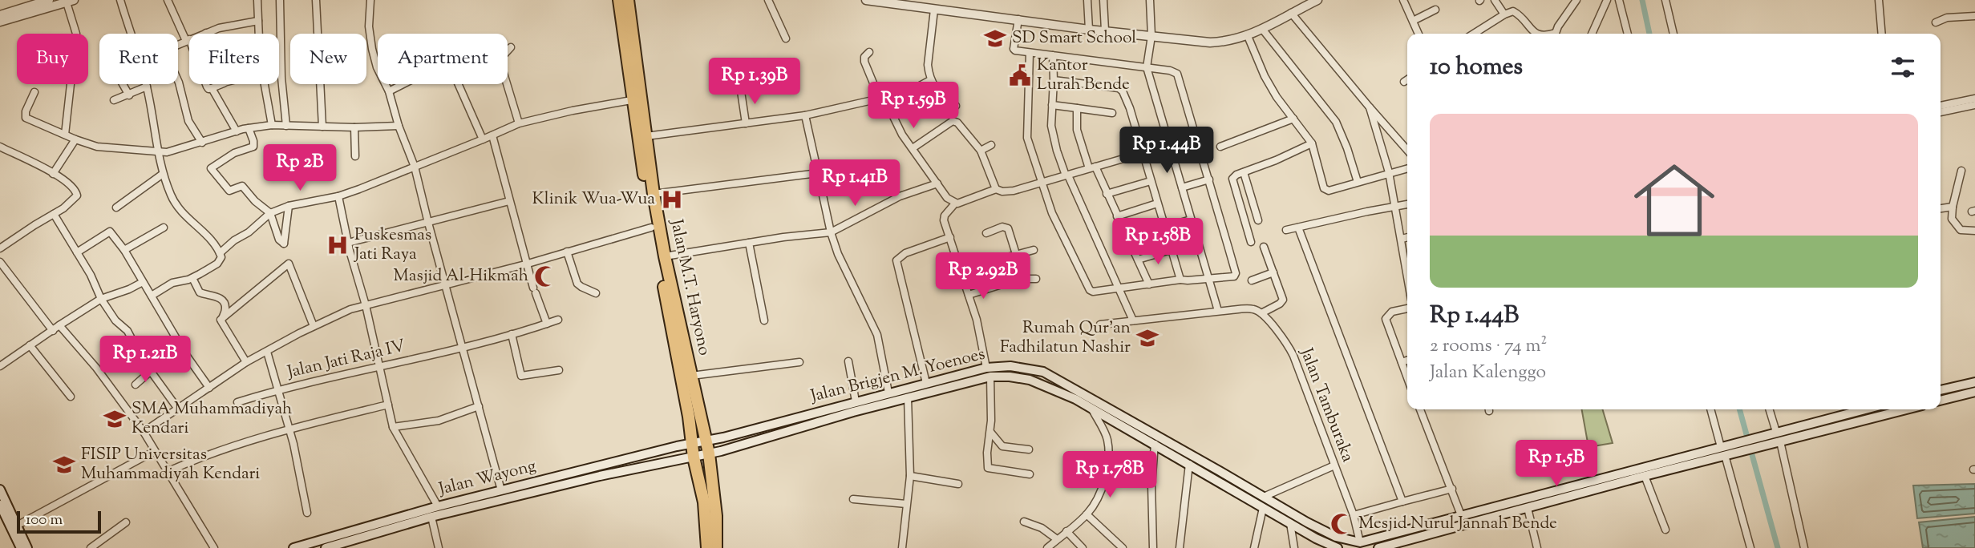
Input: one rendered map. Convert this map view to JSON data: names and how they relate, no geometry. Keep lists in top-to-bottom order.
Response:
{
  "streets": {
    "highway": ["Jalan M.T. Haryono"],
    "main road": ["Jalan Brigjen M. Yoenoes", "Jalan Wayong"],
    "street": ["Jalan Jati Raja IV", "Jalan Tamburaka"]
  },
  "crossings": [
    ["Jalan M.T. Haryono", "Jalan Brigjen M. Yoenoes"],
    ["Jalan M.T. Haryono", "Jalan Wayong"],
    ["Jalan Brigjen M. Yoenoes", "Jalan Tamburaka"],
    ["Jalan Brigjen M. Yoenoes", "Jalan Wayong"]
  ],
  "places": {
    "school or university": [
      "SD Smart School",
      "Rumah Qur'an Fadhilatun Nashir",
      "SMA Muhammadiyah Kendari",
      "FISIP Universitas Muhammadiyah Kendari"
    ],
    "public building": ["Kantor Lurah Bende"],
    "hospital": ["Klinik Wua-Wua", "Puskesmas Jati Raya"],
    "mosque": ["Masjid Al-Hikmah", "Mesjid Nurul Jannah Bende"]
  },
  "scale_bar": "100 m",
  "page": {
    "chip": [
      "Buy",
      "Rent",
      "Filters",
      "New",
      "Apartment"
    ],
    "heading": "10 homes",
    "price": [
      "Rp 1.39B",
      "Rp 1.59B",
      "Rp 1.44B",
      "Rp 2B",
      "Rp 1.41B",
      "Rp 1.58B",
      "Rp 2.92B",
      "Rp 1.21B",
      "Rp 1.5B",
      "Rp 1.78B"
    ],
    "list": [
      {
        "name": "Rp 1.44B",
        "note": "2 rooms · 74 m² · Jalan Kalenggo"
      }
    ],
    "scale": "100 m"
  }
}
